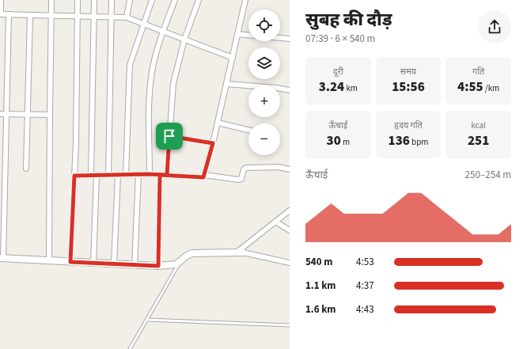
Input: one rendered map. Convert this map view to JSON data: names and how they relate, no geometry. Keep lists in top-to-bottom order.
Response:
{
  "page": {
    "heading": ["सुबह की दौड़", "07:39 · 6 × 540 m"],
    "map_buttons": ["+", "−"],
    "stats": [
      ["दूरी", "3.24 km"],
      ["समय", "15:56"],
      ["गति", "4:55 /km"],
      ["ऊँचाई", "30 m"],
      ["हृदय गति", "136 bpm"],
      ["kcal", "251"]
    ],
    "chart": ["ऊँचाई", "250–254 m"],
    "list": [
      {
        "name": "540 m",
        "note": "4:53"
      },
      {
        "name": "1.1 km",
        "note": "4:37"
      },
      {
        "name": "1.6 km",
        "note": "4:43"
      }
    ]
  }
}
